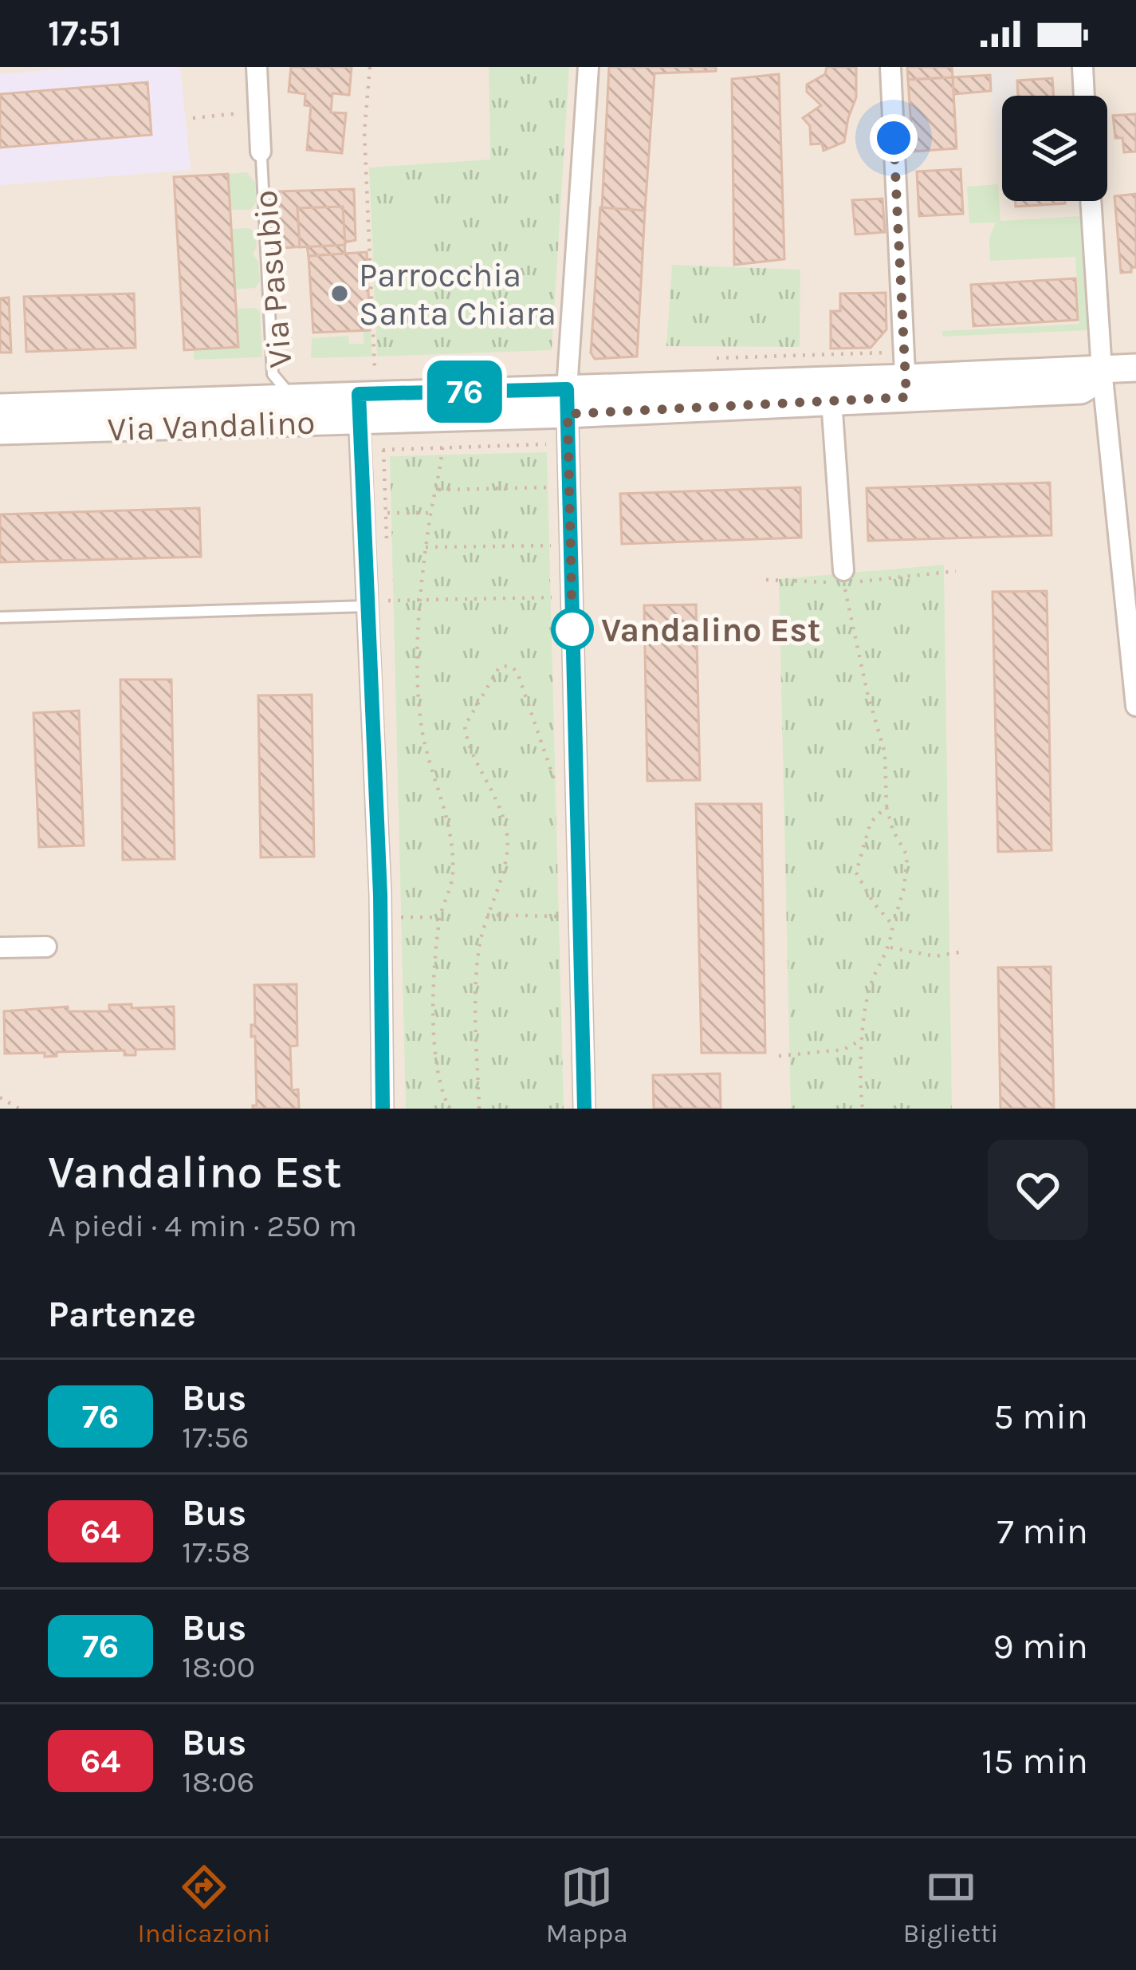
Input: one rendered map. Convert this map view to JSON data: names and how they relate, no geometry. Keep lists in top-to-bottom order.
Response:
{
  "streets": {
    "street": ["Via Pasubio", "Via Vandalino"]
  },
  "crossings": [
    ["Via Pasubio", "Via Vandalino"]
  ],
  "places": ["Parrocchia Santa Chiara", "Vandalino Est"],
  "lines": ["bus line 76"],
  "page": {
    "status": "17:51",
    "on_map": "76",
    "heading": [
      ["Vandalino Est", "A piedi · 4 min · 250 m"],
      "Partenze"
    ],
    "list": [
      {
        "mark": "76",
        "name": "Bus",
        "note": "17:56",
        "value": "5 min"
      },
      {
        "mark": "64",
        "name": "Bus",
        "note": "17:58",
        "value": "7 min"
      },
      {
        "mark": "76",
        "name": "Bus",
        "note": "18:00",
        "value": "9 min"
      },
      {
        "mark": "64",
        "name": "Bus",
        "note": "18:06",
        "value": "15 min"
      }
    ],
    "tabs": ["Indicazioni", "Mappa", "Biglietti"]
  }
}
